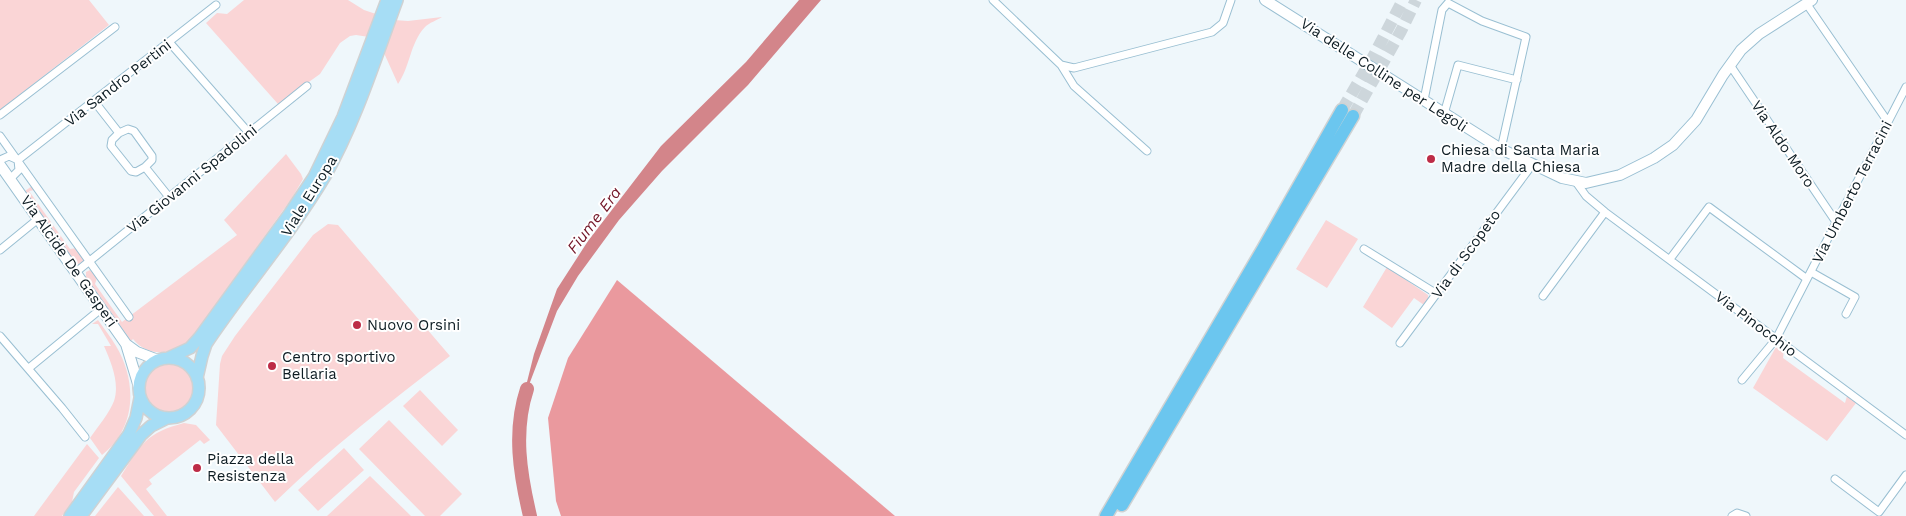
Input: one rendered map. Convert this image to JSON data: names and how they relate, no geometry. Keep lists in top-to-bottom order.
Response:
{
  "streets": {
    "main road": ["Viale Europa"],
    "street": [
      "Via delle Colline per Legoli",
      "Via Sandro Pertini",
      "Via Aldo Moro",
      "Via Giovanni Spadolini",
      "Via Umberto Terracini",
      "Via di Scopeto",
      "Via Alcide De Gasperi",
      "Via Pinocchio"
    ]
  },
  "crossings": [
    ["Via delle Colline per Legoli", "Via Aldo Moro"],
    ["Via delle Colline per Legoli", "Via di Scopeto"],
    ["Via delle Colline per Legoli", "Via Pinocchio"],
    ["Via Sandro Pertini", "Via Alcide De Gasperi"],
    ["Via Aldo Moro", "Via Umberto Terracini"],
    ["Via Giovanni Spadolini", "Via Alcide De Gasperi"],
    ["Via Umberto Terracini", "Via Pinocchio"],
    ["Viale Europa", "Via Alcide De Gasperi"]
  ],
  "water": ["Fiume Era"],
  "places": [
    "Chiesa di Santa Maria Madre della Chiesa",
    "Nuovo Orsini",
    "Centro sportivo Bellaria",
    "Piazza della Resistenza"
  ]
}
